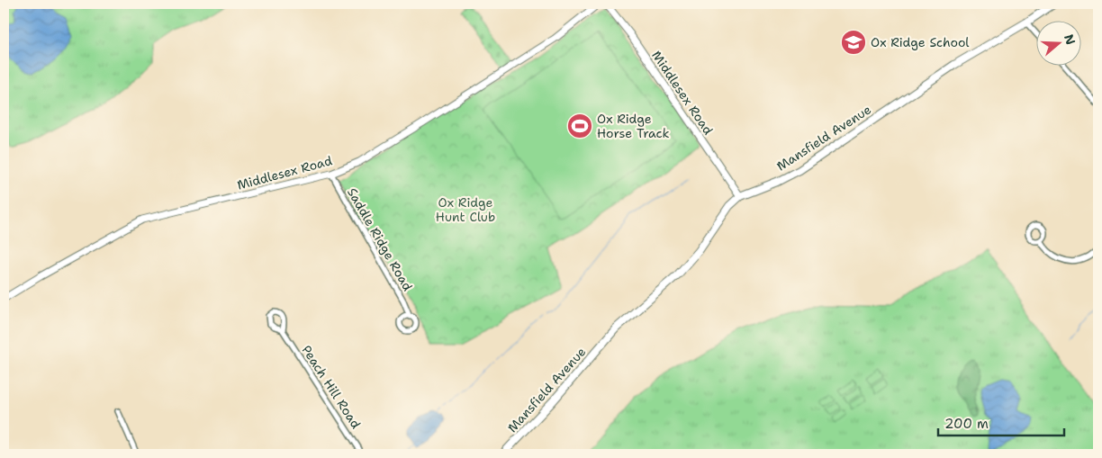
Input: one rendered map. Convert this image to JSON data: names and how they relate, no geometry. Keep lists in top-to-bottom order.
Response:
{
  "streets": {
    "main road": ["Middlesex Road", "Mansfield Avenue"],
    "street": ["Saddle Ridge Road", "Peach Hill Road"]
  },
  "crossings": [
    ["Middlesex Road", "Mansfield Avenue"],
    ["Middlesex Road", "Saddle Ridge Road"]
  ],
  "parks": ["Ox Ridge Hunt Club"],
  "places": {
    "school or university": ["Ox Ridge School"],
    "sports": ["Ox Ridge Horse Track"]
  },
  "scale_bar": "200 m",
  "north": "right"
}
